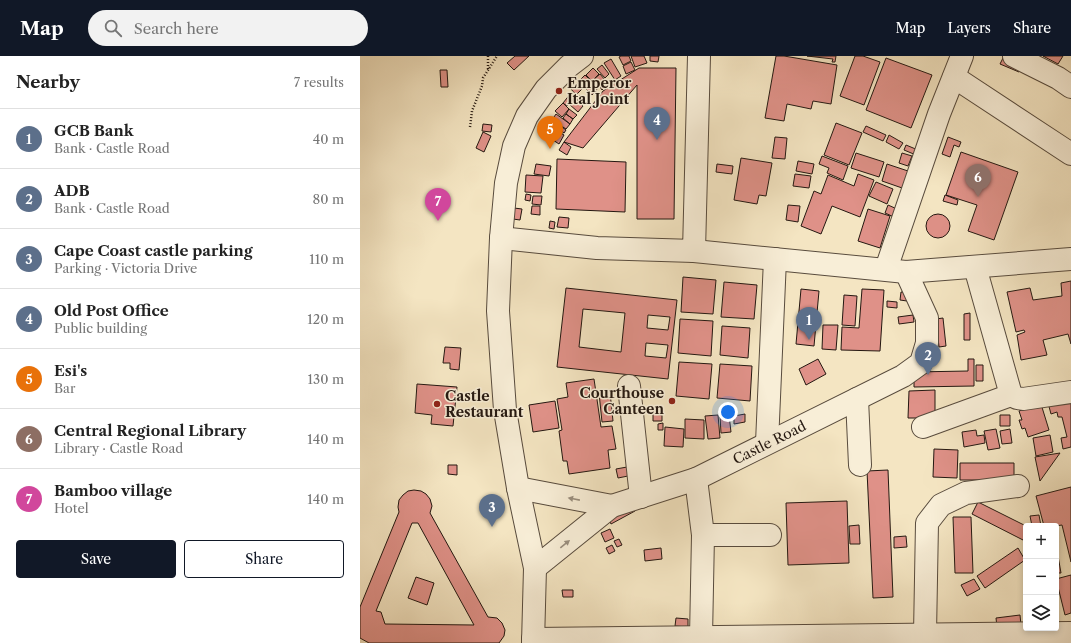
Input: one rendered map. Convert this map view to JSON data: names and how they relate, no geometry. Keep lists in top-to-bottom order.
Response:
{
  "streets": {
    "street": ["Castle Road"]
  },
  "places": ["Emperor Ital Joint", "Courthouse Canteen", "Castle Restaurant"],
  "page": {
    "header": "Map",
    "search": "Search here",
    "nav": ["Map", "Layers", "Share"],
    "heading": ["Nearby", "7 results"],
    "pins": [
      "4",
      "5",
      "6",
      "7",
      "1",
      "2",
      "3"
    ],
    "list": [
      {
        "mark": "1",
        "name": "GCB Bank",
        "note": "Bank · Castle Road",
        "value": "40 m"
      },
      {
        "mark": "2",
        "name": "ADB",
        "note": "Bank · Castle Road",
        "value": "80 m"
      },
      {
        "mark": "3",
        "name": "Cape Coast castle parking",
        "note": "Parking · Victoria Drive",
        "value": "110 m"
      },
      {
        "mark": "4",
        "name": "Old Post Office",
        "note": "Public building",
        "value": "120 m"
      },
      {
        "mark": "5",
        "name": "Esi's",
        "note": "Bar",
        "value": "130 m"
      },
      {
        "mark": "6",
        "name": "Central Regional Library",
        "note": "Library · Castle Road",
        "value": "140 m"
      },
      {
        "mark": "7",
        "name": "Bamboo village",
        "note": "Hotel",
        "value": "140 m"
      }
    ],
    "map_buttons": ["+", "−"],
    "buttons": ["Save", "Share"]
  }
}
